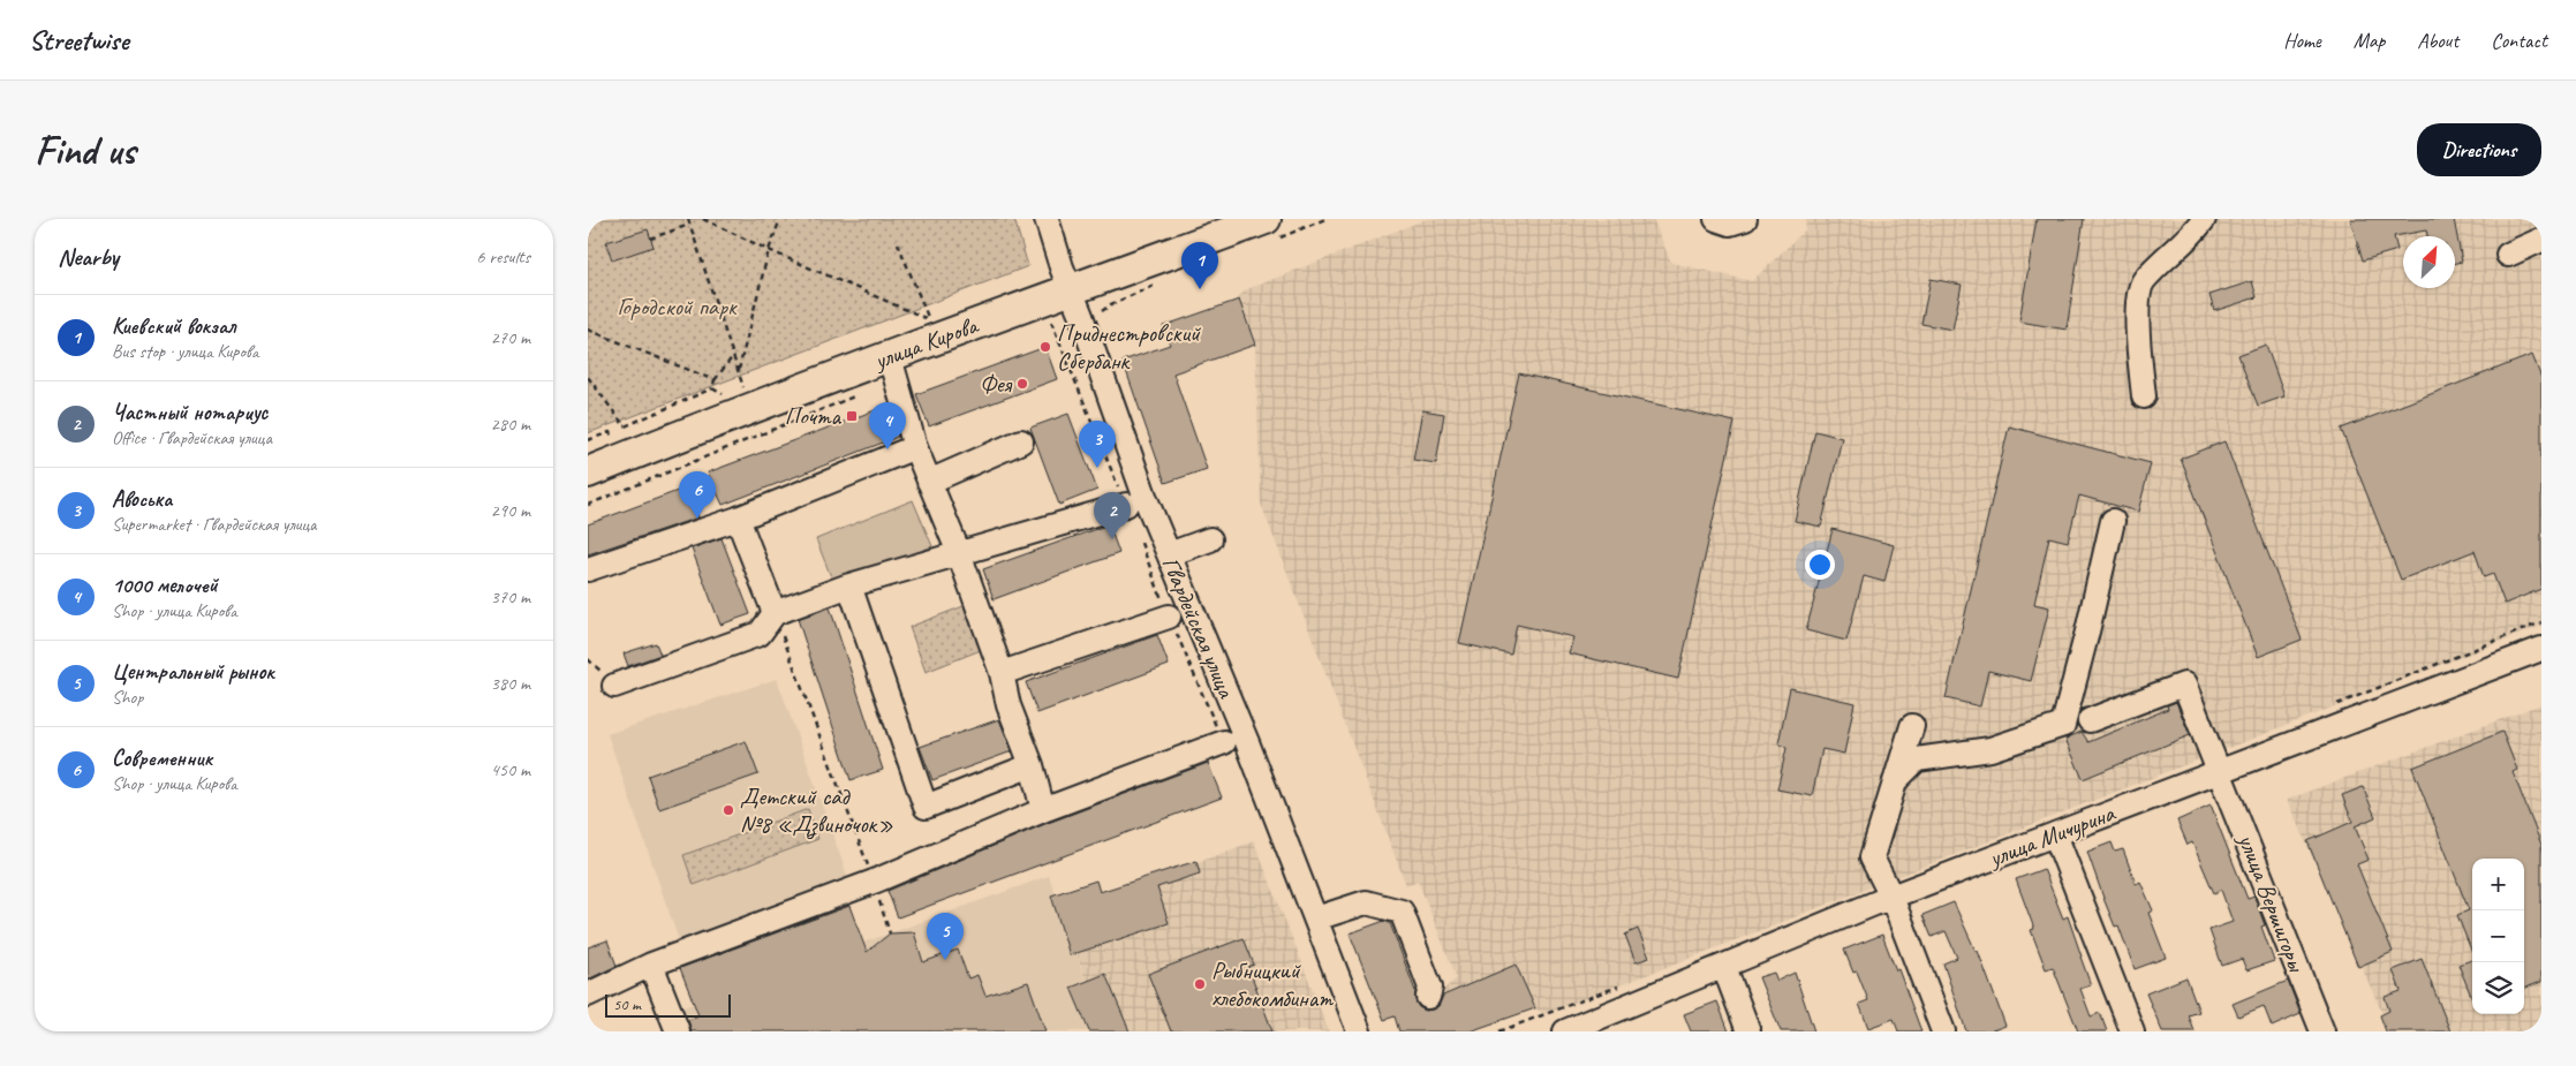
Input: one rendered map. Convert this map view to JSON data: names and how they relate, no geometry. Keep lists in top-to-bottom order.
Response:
{
  "streets": {
    "main road": ["улица Кирова"],
    "street": ["Гвардейская улица", "улица Мичурина", "улица Вершигоры"]
  },
  "crossings": [
    ["улица Кирова", "Гвардейская улица"],
    ["улица Мичурина", "улица Вершигоры"]
  ],
  "parks": ["Городской парк"],
  "places": {
    "other": [
      "Приднестровский Сбербанк",
      "Фея",
      "Детский сад №8 «Дзвиночок»",
      "Рыбницкий хлебокомбинат"
    ],
    "transit": ["Почта"]
  },
  "scale_bar": "50 m",
  "north": "top right",
  "page": {
    "header": "Streetwise",
    "nav": [
      "Home",
      "Map",
      "About",
      "Contact"
    ],
    "buttons": "Directions",
    "title": "Find us",
    "heading": ["Nearby", "6 results"],
    "pins": [
      "1",
      "4",
      "3",
      "6",
      "2",
      "5"
    ],
    "list": [
      {
        "mark": "1",
        "name": "Киевский вокзал",
        "note": "Bus stop · улица Кирова",
        "value": "270 m"
      },
      {
        "mark": "2",
        "name": "Частный нотариус",
        "note": "Office · Гвардейская улица",
        "value": "280 m"
      },
      {
        "mark": "3",
        "name": "Авоська",
        "note": "Supermarket · Гвардейская улица",
        "value": "290 m"
      },
      {
        "mark": "4",
        "name": "1000 мелочей",
        "note": "Shop · улица Кирова",
        "value": "370 m"
      },
      {
        "mark": "5",
        "name": "Центральный рынок",
        "note": "Shop",
        "value": "380 m"
      },
      {
        "mark": "6",
        "name": "Современник",
        "note": "Shop · улица Кирова",
        "value": "450 m"
      }
    ],
    "map_buttons": ["+", "−"],
    "scale": "50 m"
  }
}
